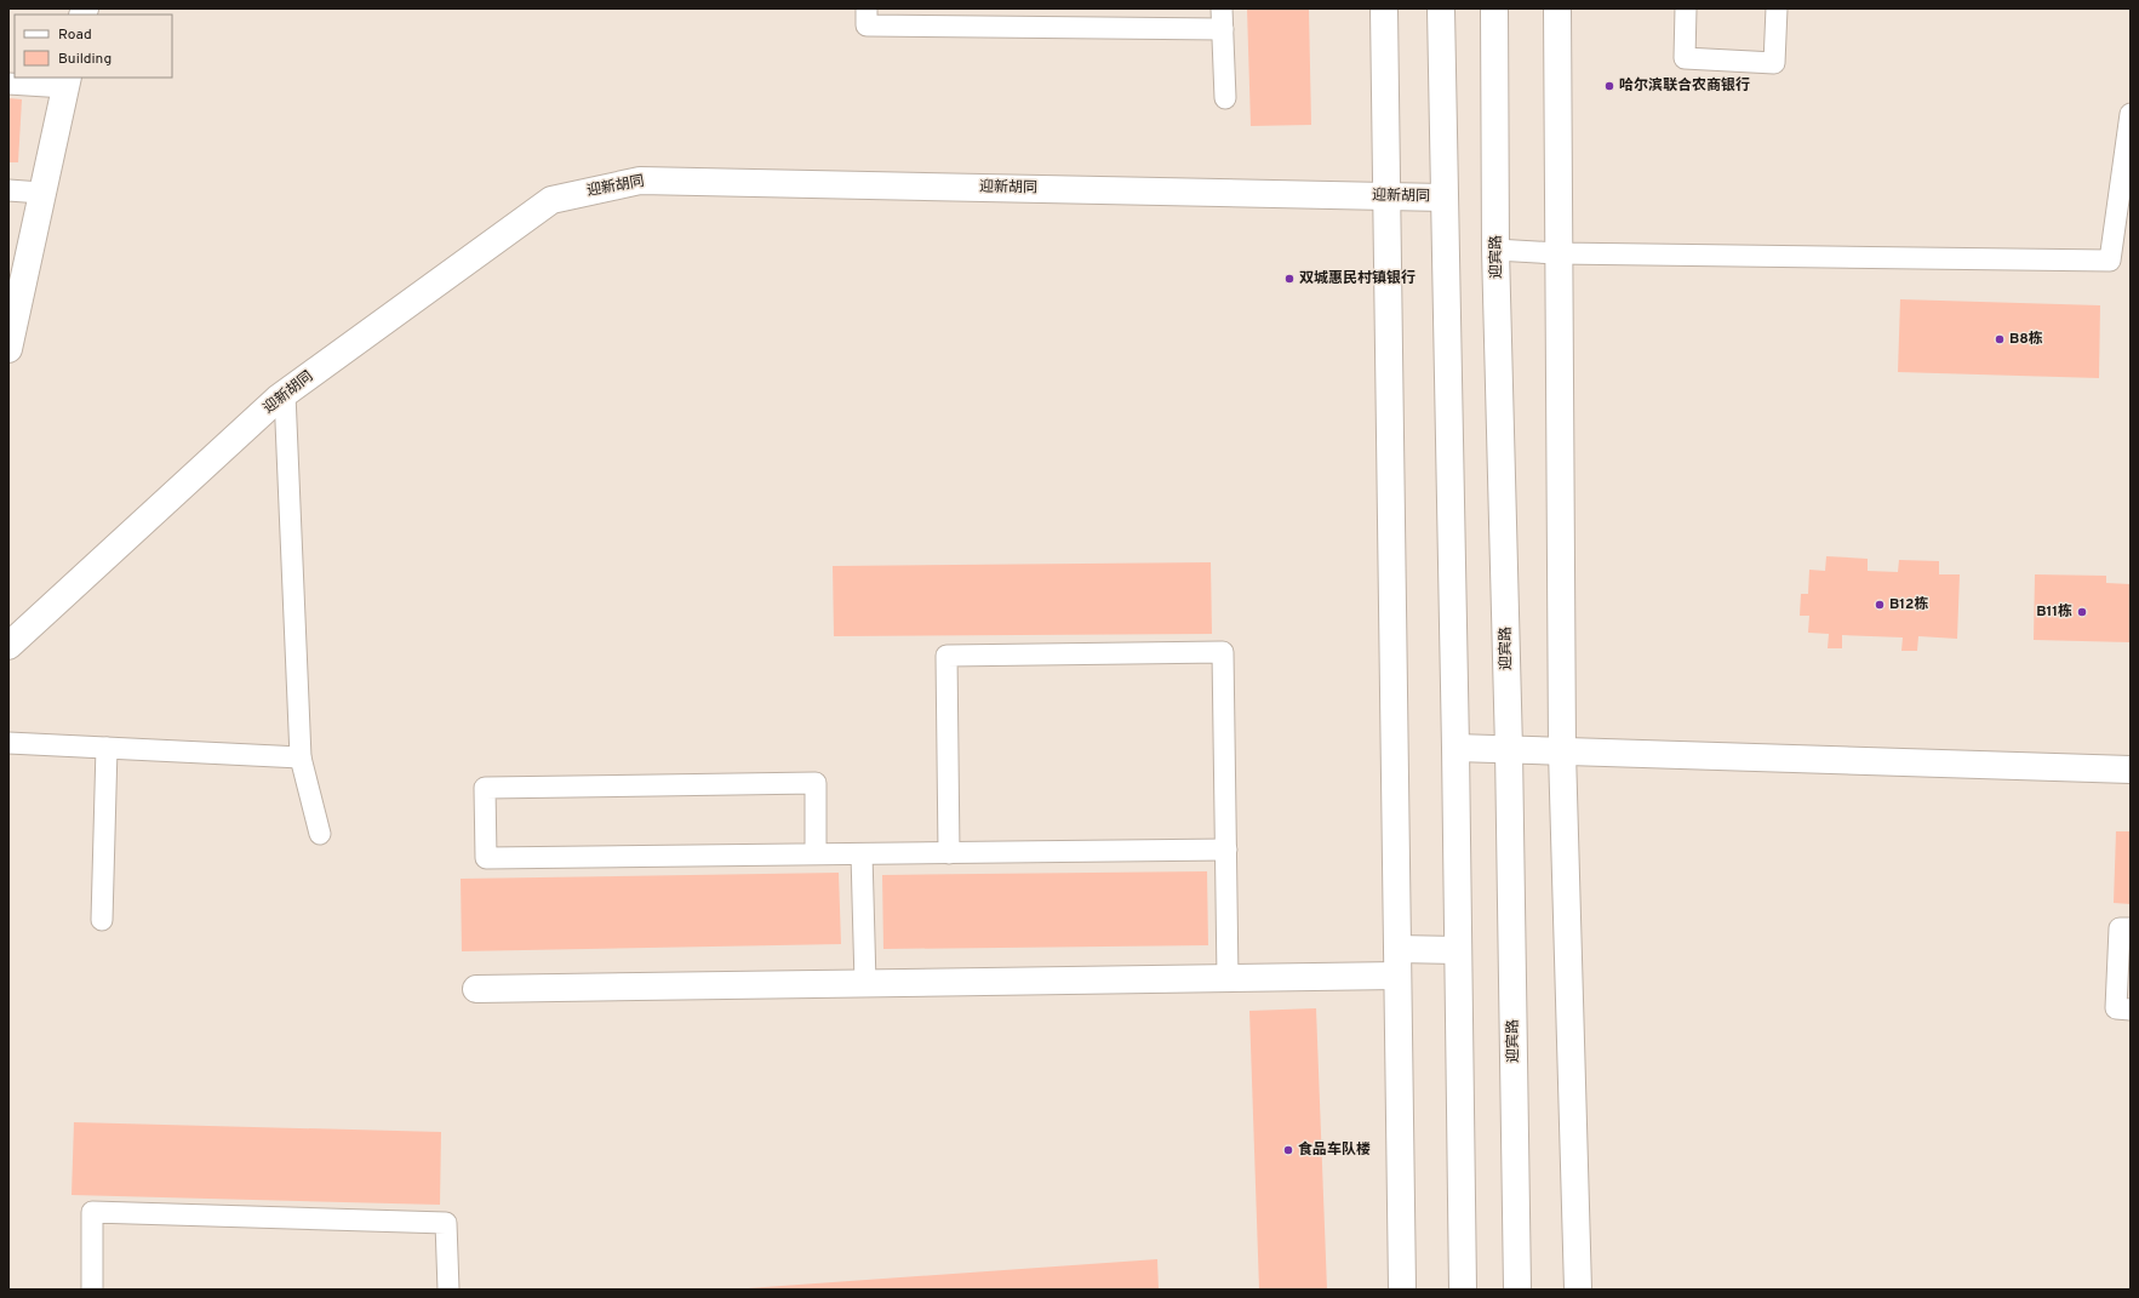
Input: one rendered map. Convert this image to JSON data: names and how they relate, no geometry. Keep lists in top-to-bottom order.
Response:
{
  "streets": {
    "street": ["迎新胡同", "迎宾路"]
  },
  "places": [
    "哈尔滨联合农商银行",
    "双城惠民村镇银行",
    "B8栋",
    "B12栋",
    "B11栋",
    "食品车队楼"
  ],
  "legend": ["Road", "Building"]
}
